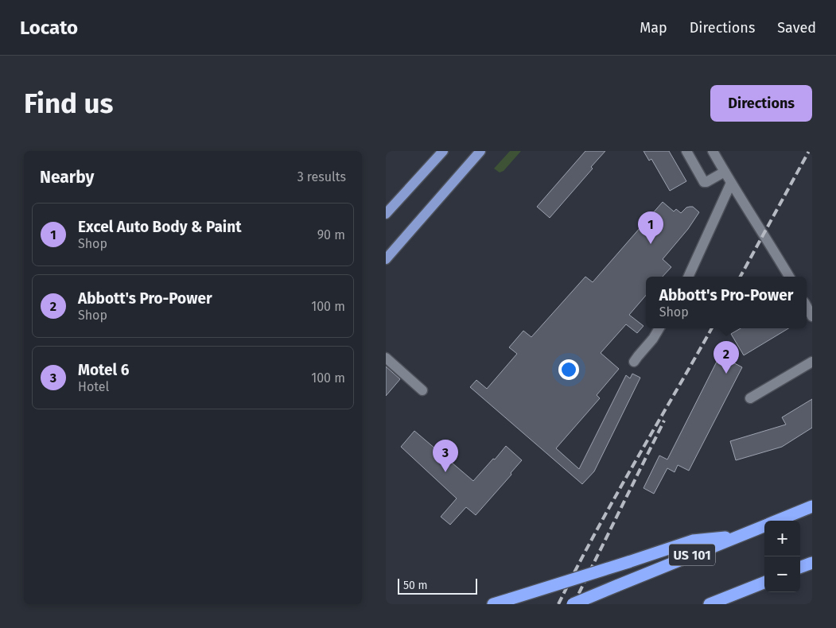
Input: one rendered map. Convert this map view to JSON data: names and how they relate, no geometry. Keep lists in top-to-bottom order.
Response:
{
  "streets": {
    "highway": ["US 101"]
  },
  "scale_bar": "50 m",
  "page": {
    "header": "Locato",
    "nav": ["Map", "Directions", "Saved"],
    "buttons": "Directions",
    "title": "Find us",
    "heading": ["Nearby", "3 results"],
    "list": [
      {
        "mark": "1",
        "name": "Excel Auto Body & Paint",
        "note": "Shop",
        "value": "90 m"
      },
      {
        "mark": "2",
        "name": "Abbott's Pro-Power",
        "note": "Shop",
        "value": "100 m"
      },
      {
        "mark": "3",
        "name": "Motel 6",
        "note": "Hotel",
        "value": "100 m"
      }
    ],
    "pins": ["1", "2", "3"],
    "popup": ["Abbott's Pro-Power", "Shop"],
    "map_buttons": ["+", "−"],
    "scale": "50 m"
  }
}
